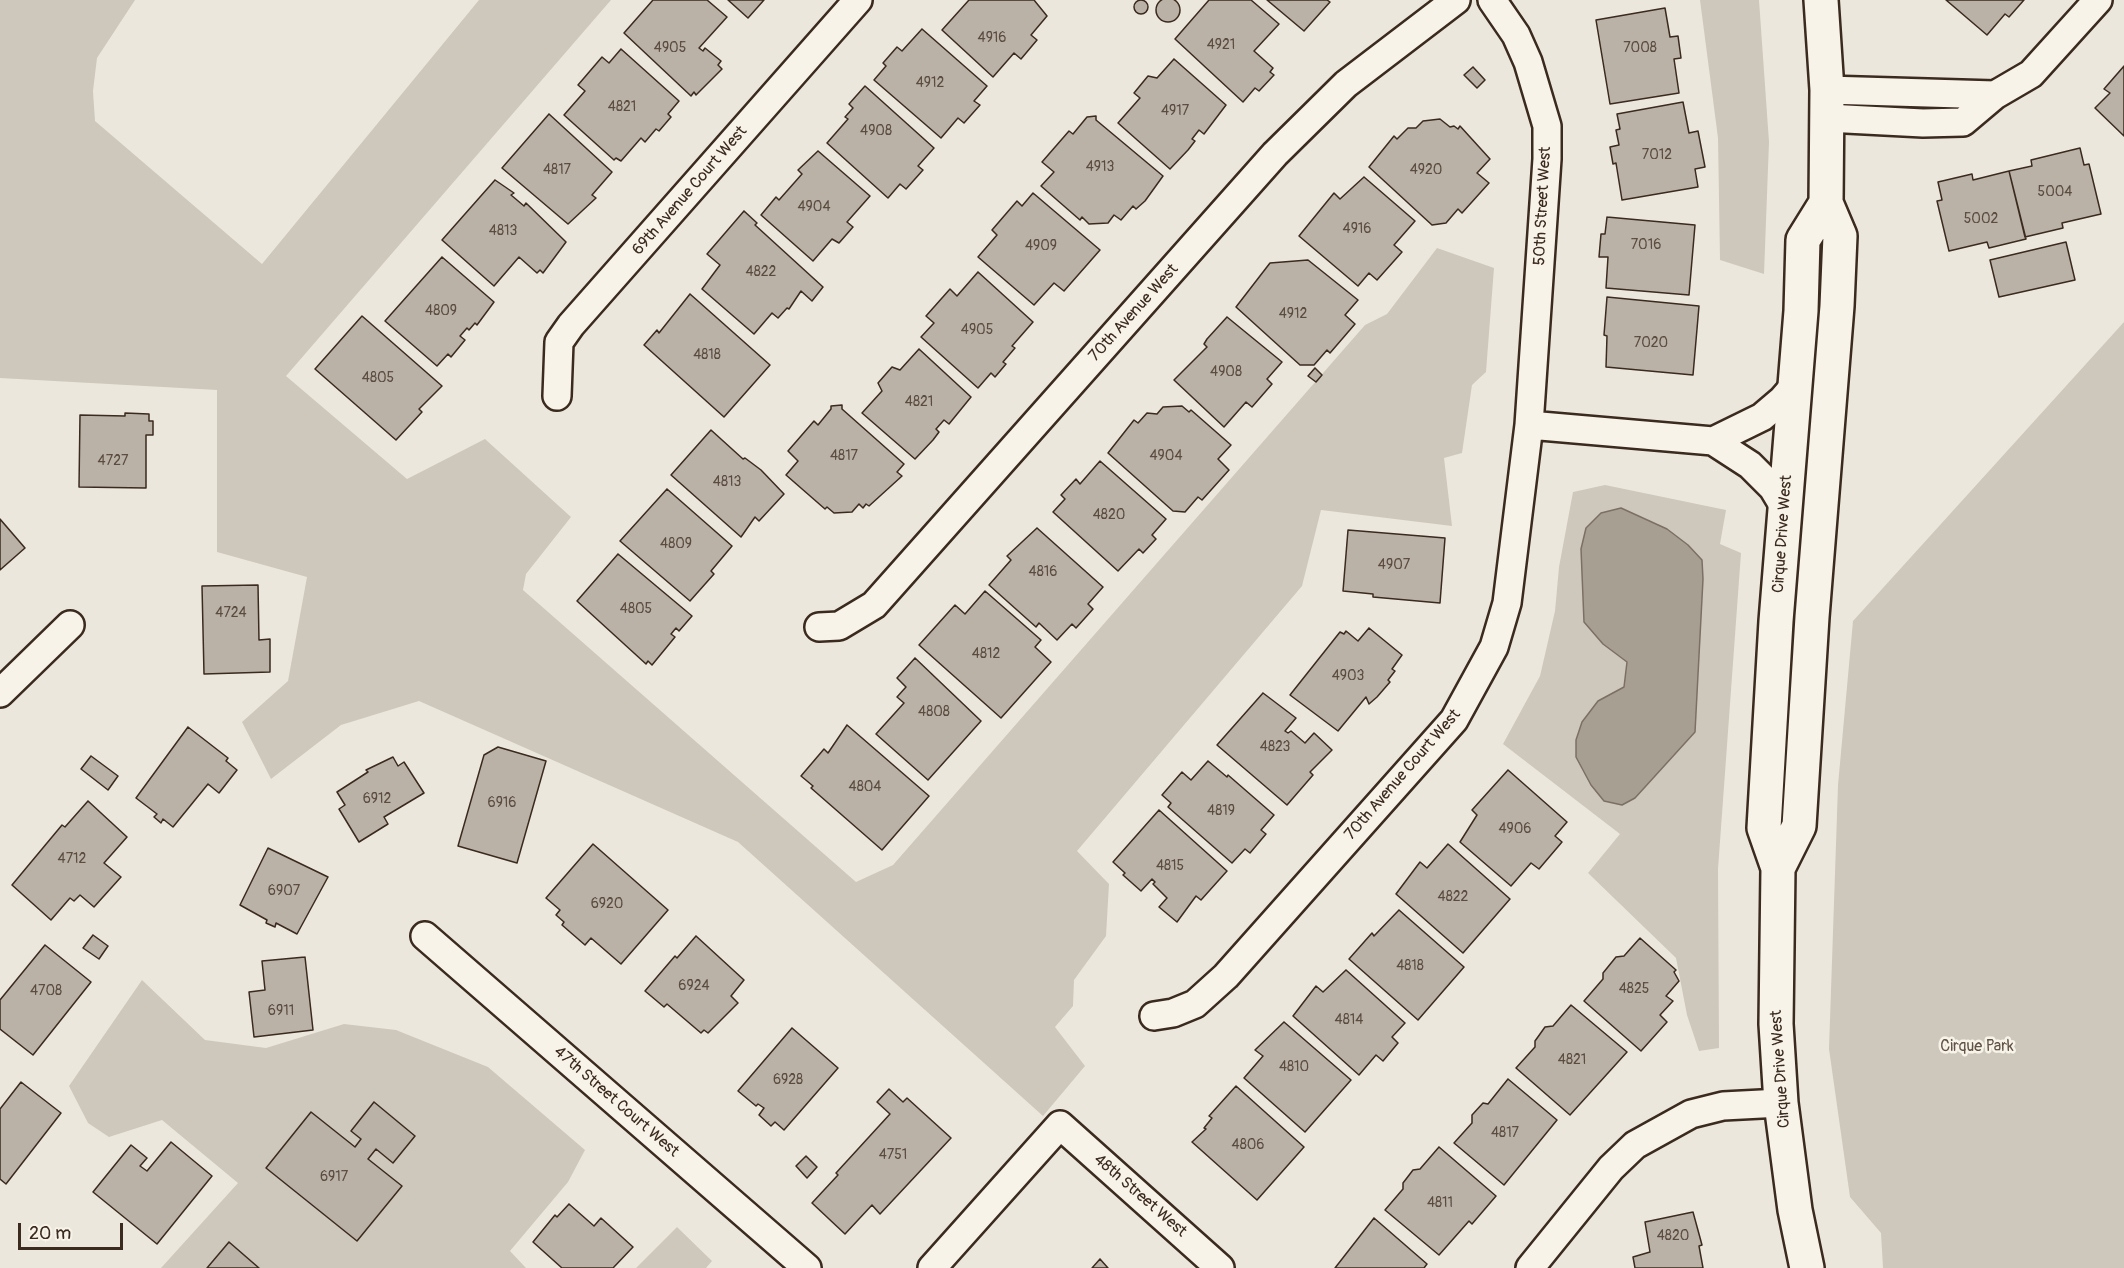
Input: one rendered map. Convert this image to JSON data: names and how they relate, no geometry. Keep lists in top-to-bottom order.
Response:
{
  "streets": {
    "main road": ["Cirque Drive West"],
    "street": [
      "69th Avenue Court West",
      "50th Street West",
      "70th Avenue West",
      "70th Avenue Court West",
      "47th Street Court West",
      "48th Street West"
    ]
  },
  "crossings": [
    ["50th Street West", "70th Avenue Court West"]
  ],
  "parks": ["Cirque Park"],
  "house_numbers": [
    "4916",
    "4921",
    "4905",
    "7008",
    "4912",
    "4821",
    "4917",
    "4908",
    "7012",
    "4913",
    "4817",
    "4920",
    "5004",
    "4904",
    "5002",
    "4916",
    "4813",
    "7016",
    "4909",
    "4822",
    "4809",
    "4912",
    "4905",
    "7020",
    "4818",
    "4908",
    "4805",
    "4821",
    "4817",
    "4904",
    "4727",
    "4813",
    "4820",
    "4809",
    "4907",
    "4816",
    "4805",
    "4724",
    "4812",
    "4903",
    "4808",
    "4823",
    "4804",
    "6912",
    "6916",
    "4819",
    "4906",
    "4712",
    "4815",
    "6907",
    "4822",
    "6920",
    "4818",
    "6924",
    "4825",
    "4708",
    "6911",
    "4814",
    "4821",
    "4810",
    "6928",
    "4817",
    "4806",
    "4751",
    "6917",
    "4811",
    "4820"
  ],
  "scale_bar": "20 m"
}
